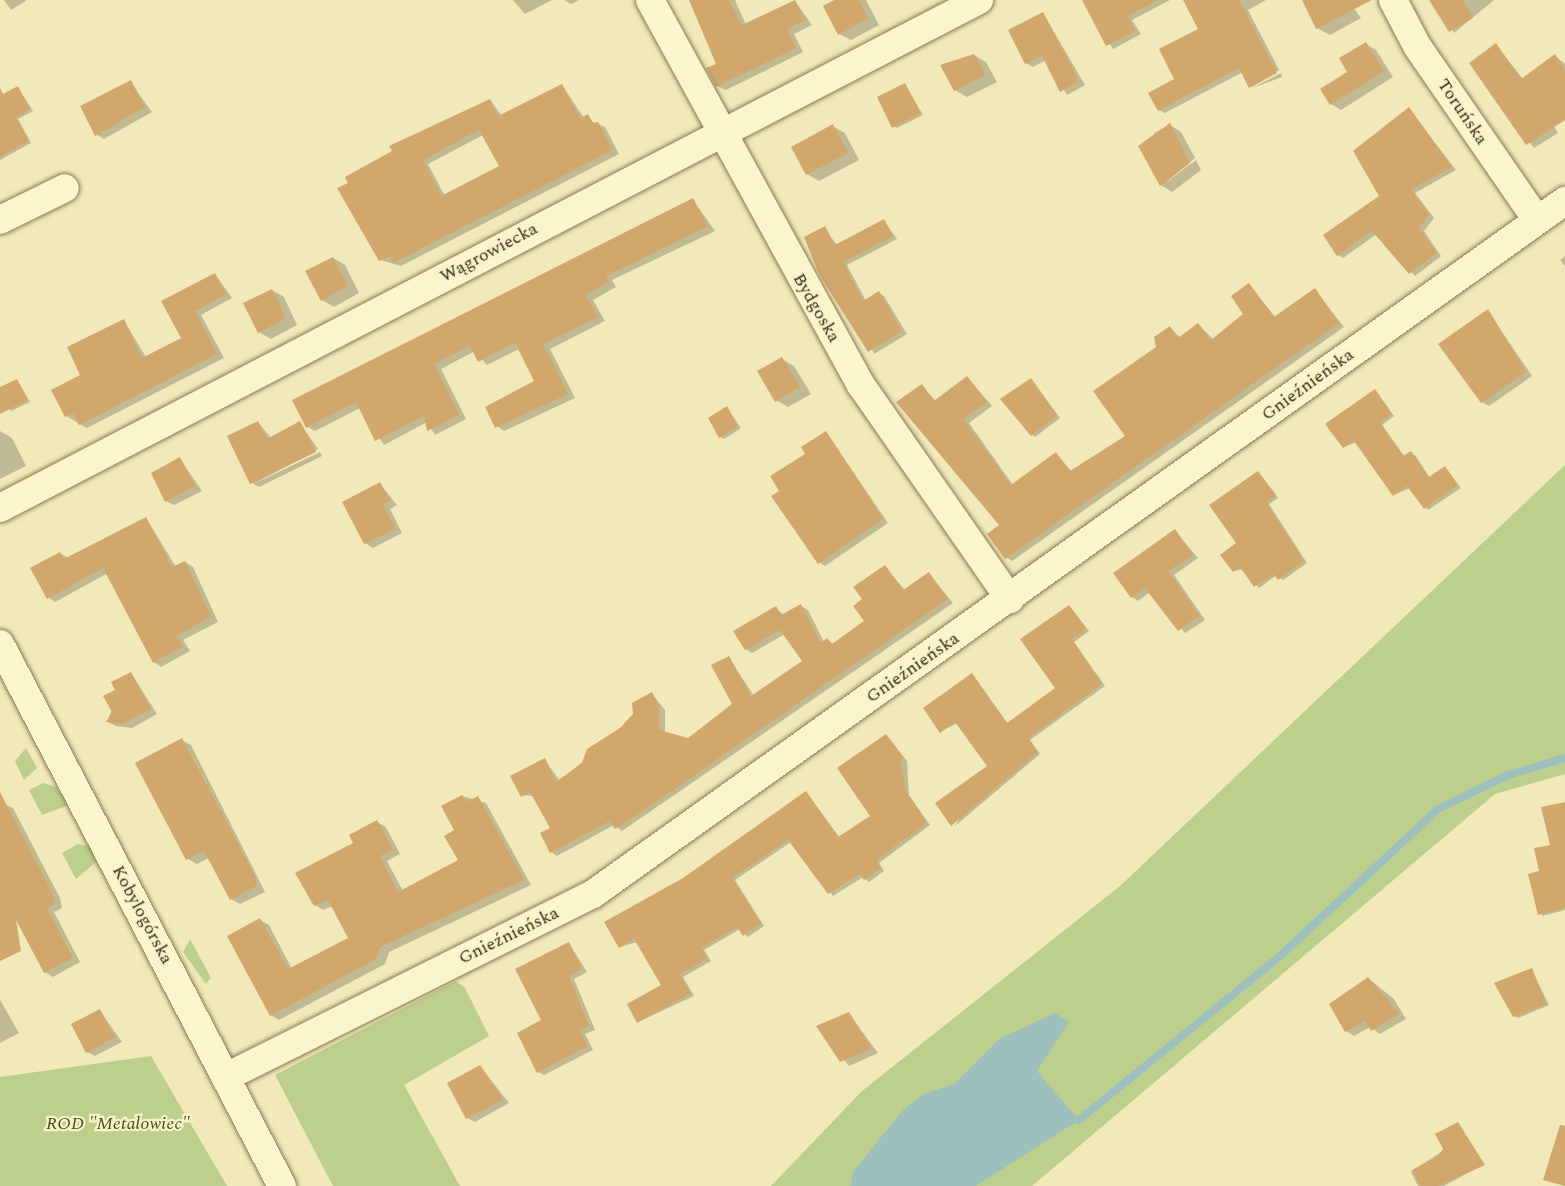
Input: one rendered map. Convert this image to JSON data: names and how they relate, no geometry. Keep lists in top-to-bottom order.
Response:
{
  "streets": {
    "street": [
      "Toruńska",
      "Wągrowiecka",
      "Bydgoska",
      "Gnieźnieńska",
      "Kobylogórska"
    ]
  },
  "crossings": [
    ["Toruńska", "Gnieźnieńska"],
    ["Wągrowiecka", "Bydgoska"],
    ["Bydgoska", "Gnieźnieńska"],
    ["Gnieźnieńska", "Kobylogórska"]
  ],
  "parks": ["ROD \"Metalowiec\""]
}
